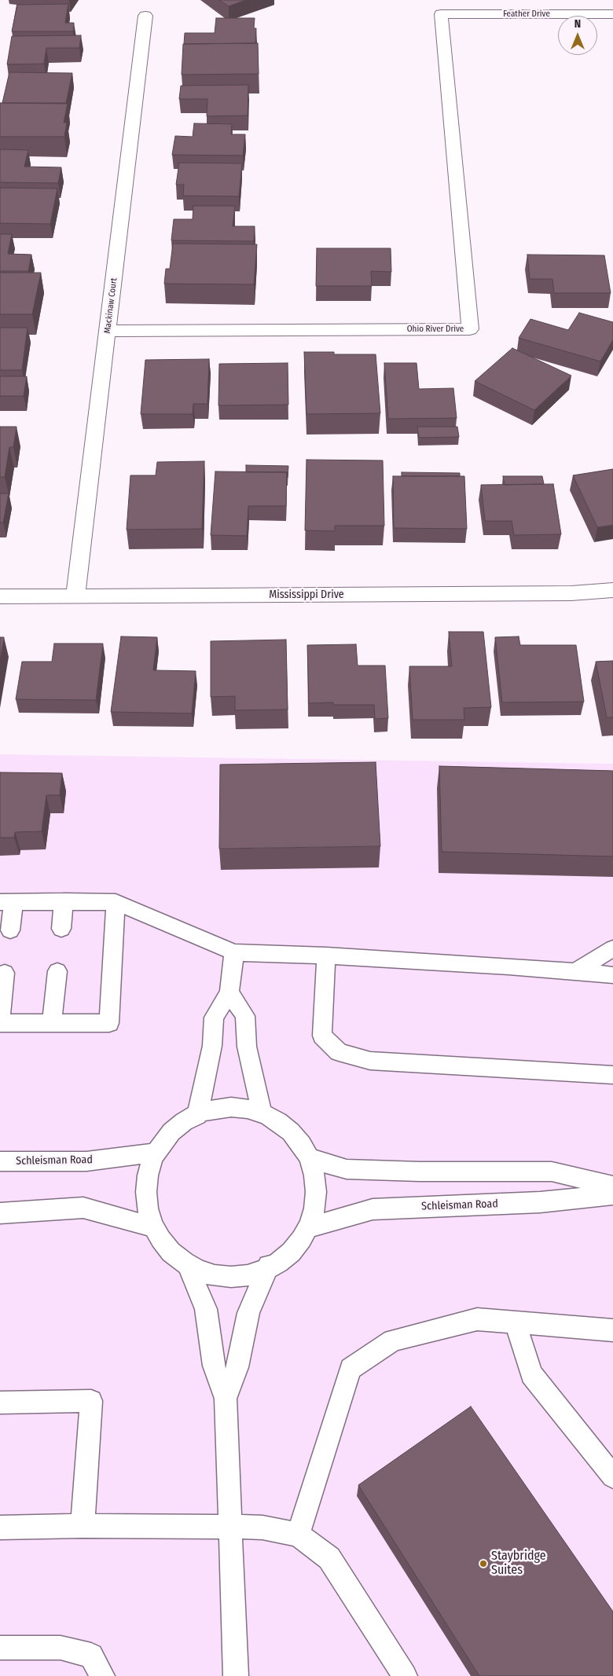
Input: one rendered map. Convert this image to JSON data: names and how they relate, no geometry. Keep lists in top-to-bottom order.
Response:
{
  "streets": {
    "street": [
      "Feather Drive",
      "Mackinaw Court",
      "Ohio River Drive",
      "Mississippi Drive"
    ],
    "lane": ["Schleisman Road"]
  },
  "crossings": [
    ["Feather Drive", "Ohio River Drive"],
    ["Mackinaw Court", "Ohio River Drive"],
    ["Mackinaw Court", "Mississippi Drive"]
  ],
  "places": ["Staybridge Suites"],
  "north": "top"
}
